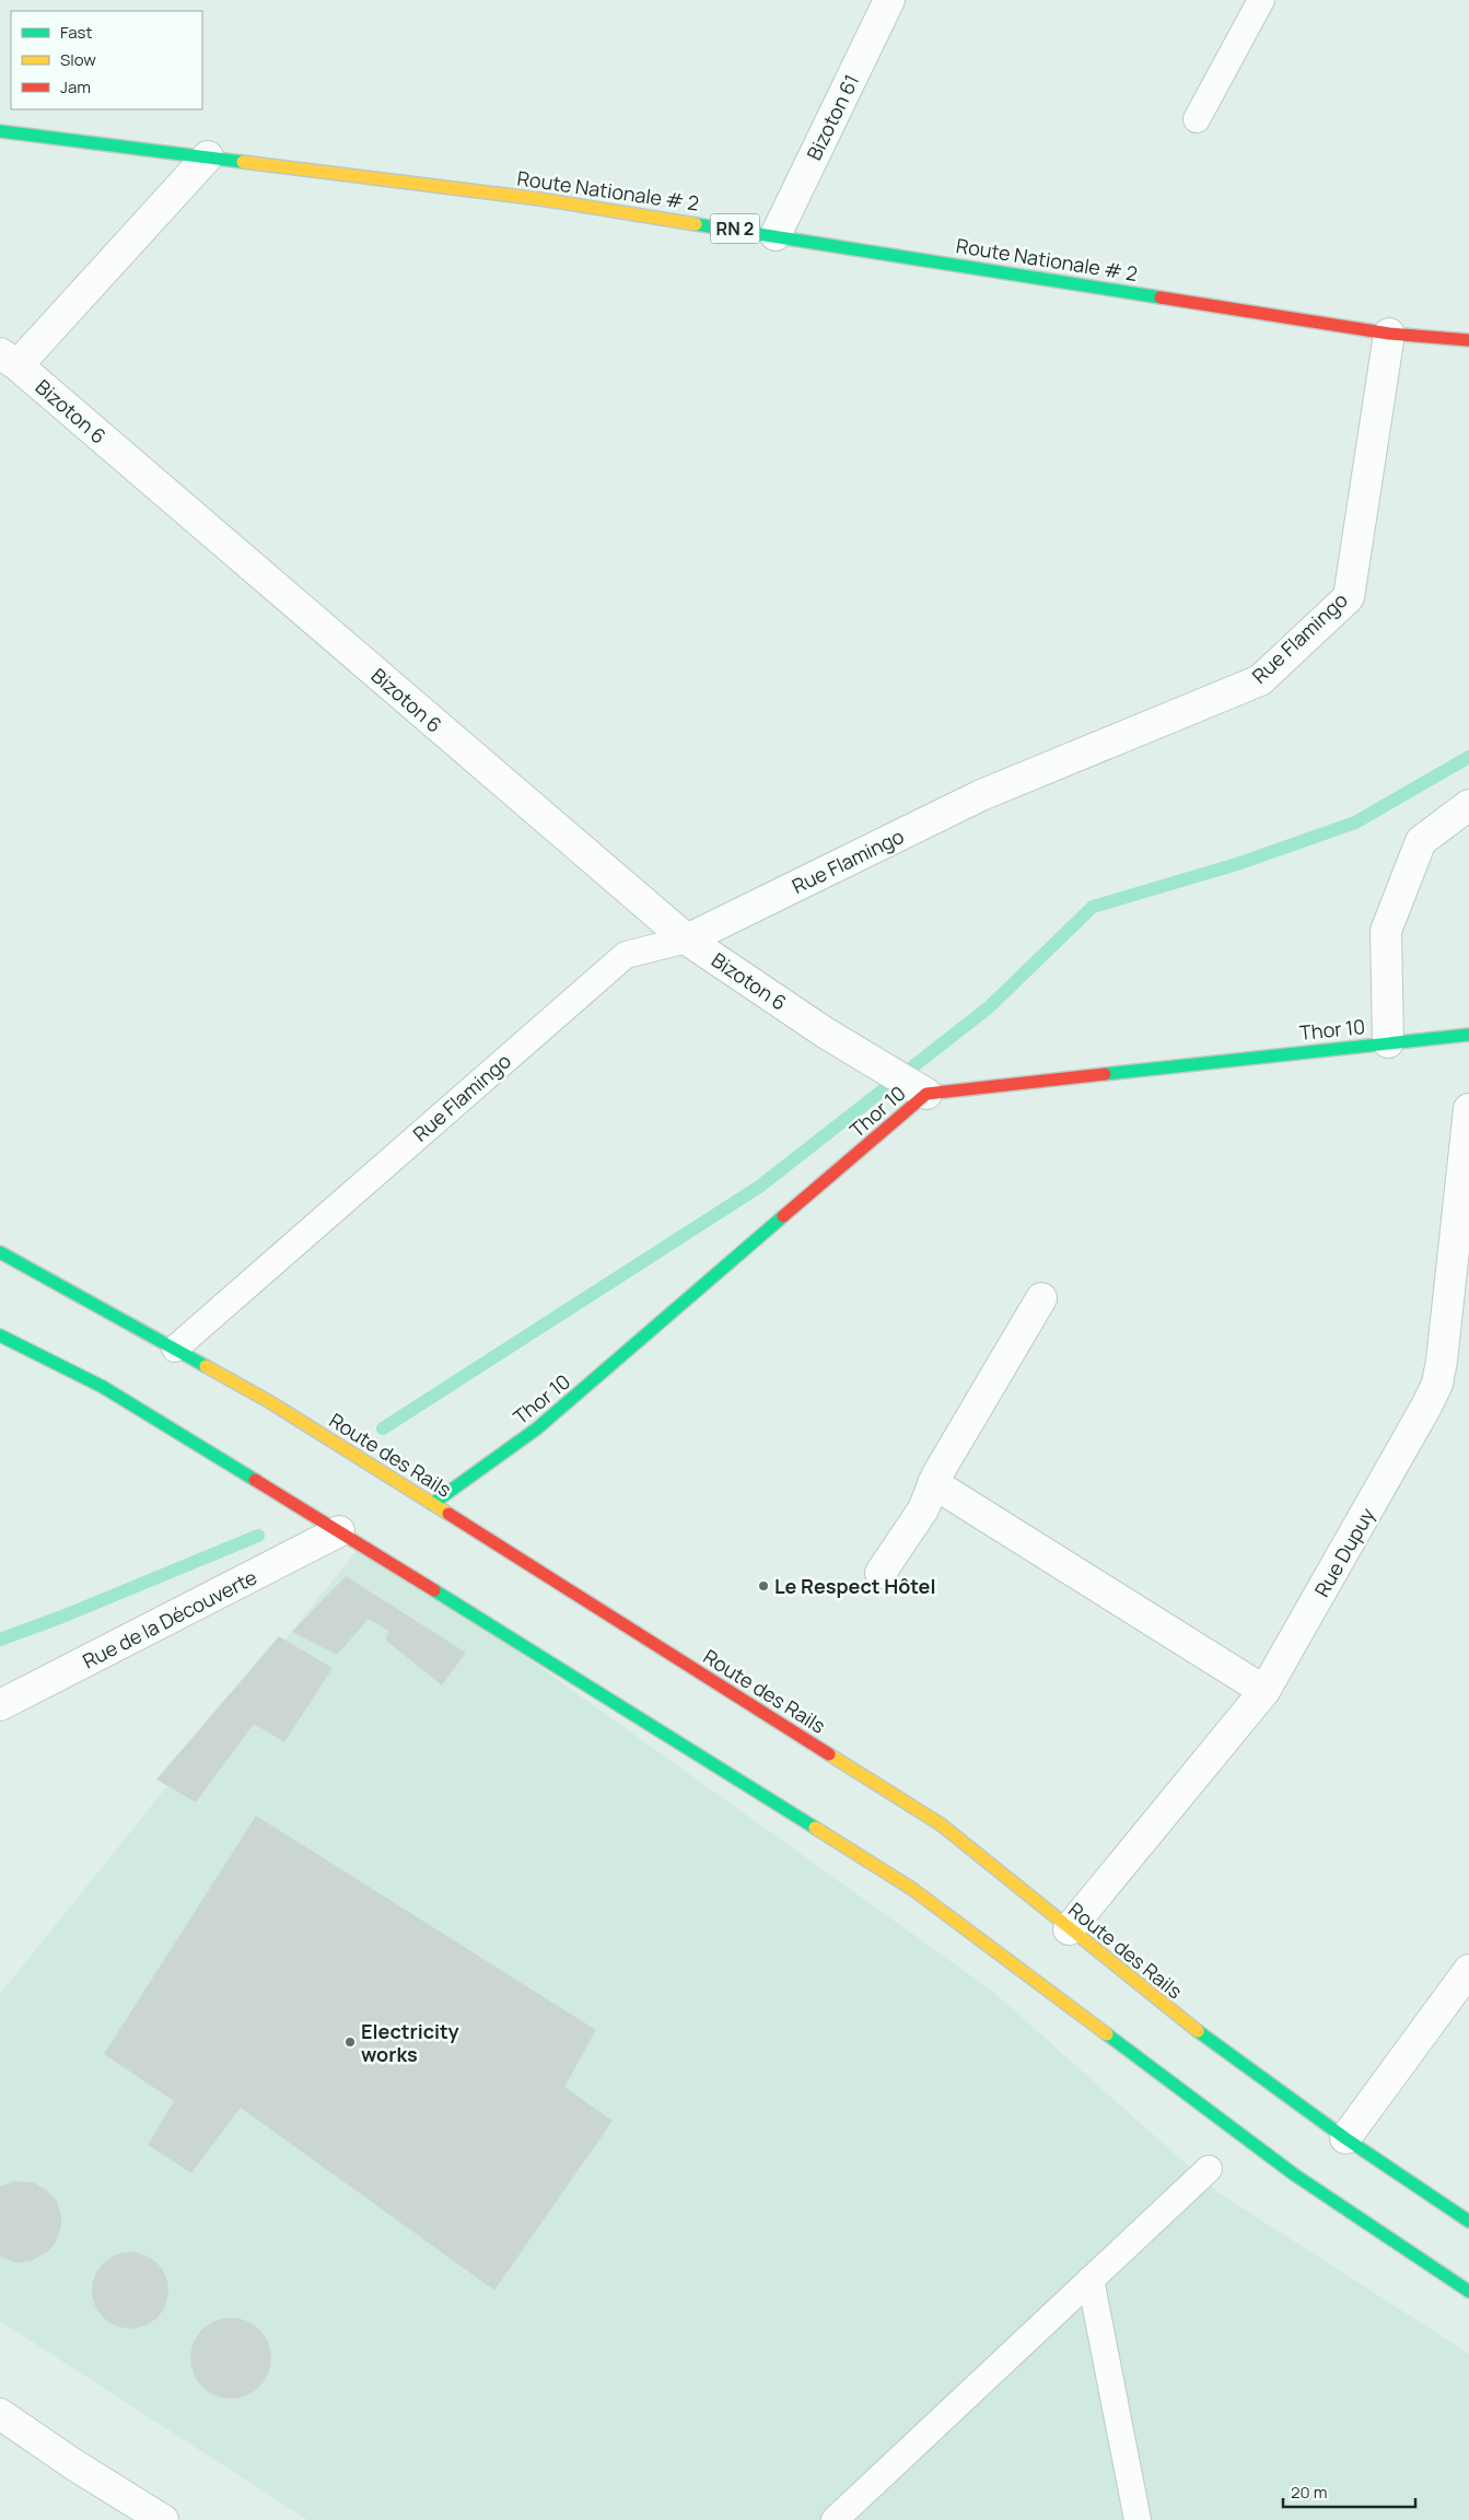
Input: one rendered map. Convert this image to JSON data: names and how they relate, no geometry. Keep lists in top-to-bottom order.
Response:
{
  "streets": {
    "main road": [
      "Route Nationale # 2",
      "RN 2",
      "Thor 10",
      "Route des Rails"
    ],
    "street": [
      "Bizoton 61",
      "Bizoton 6",
      "Rue Flamingo",
      "Rue Dupuy",
      "Rue de la Découverte"
    ]
  },
  "crossings": [
    ["Bizoton 61", "Route Nationale # 2"],
    ["Route Nationale # 2", "Rue Flamingo"],
    ["Bizoton 6", "Rue Flamingo"],
    ["Bizoton 6", "Thor 10"],
    ["Rue Flamingo", "Route des Rails"],
    ["Thor 10", "Route des Rails"],
    ["Route des Rails", "Rue Dupuy"]
  ],
  "places": ["Le Respect Hôtel", "Electricity works"],
  "legend": ["Fast", "Slow", "Jam"],
  "scale_bar": "20 m"
}
